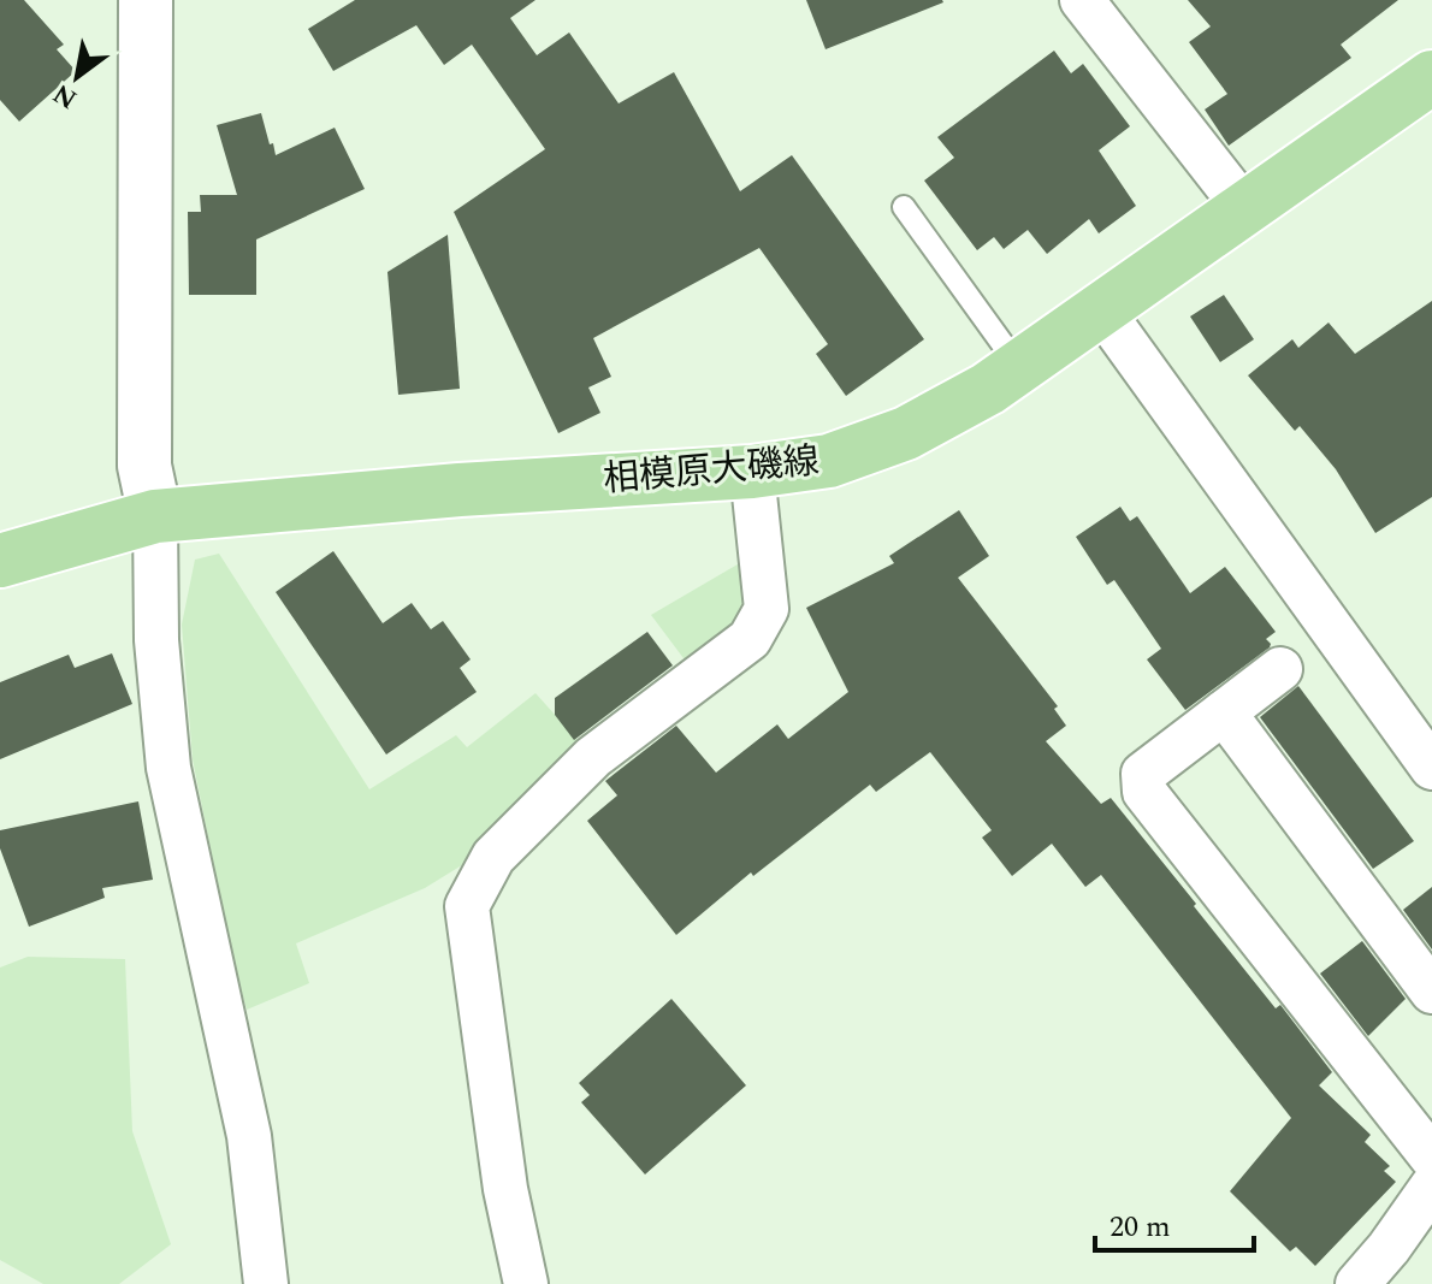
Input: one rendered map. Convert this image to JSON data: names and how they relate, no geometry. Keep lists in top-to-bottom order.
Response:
{
  "streets": {
    "main road": ["相模原大磯線"]
  },
  "scale_bar": "20 m",
  "north": "bottom left"
}
